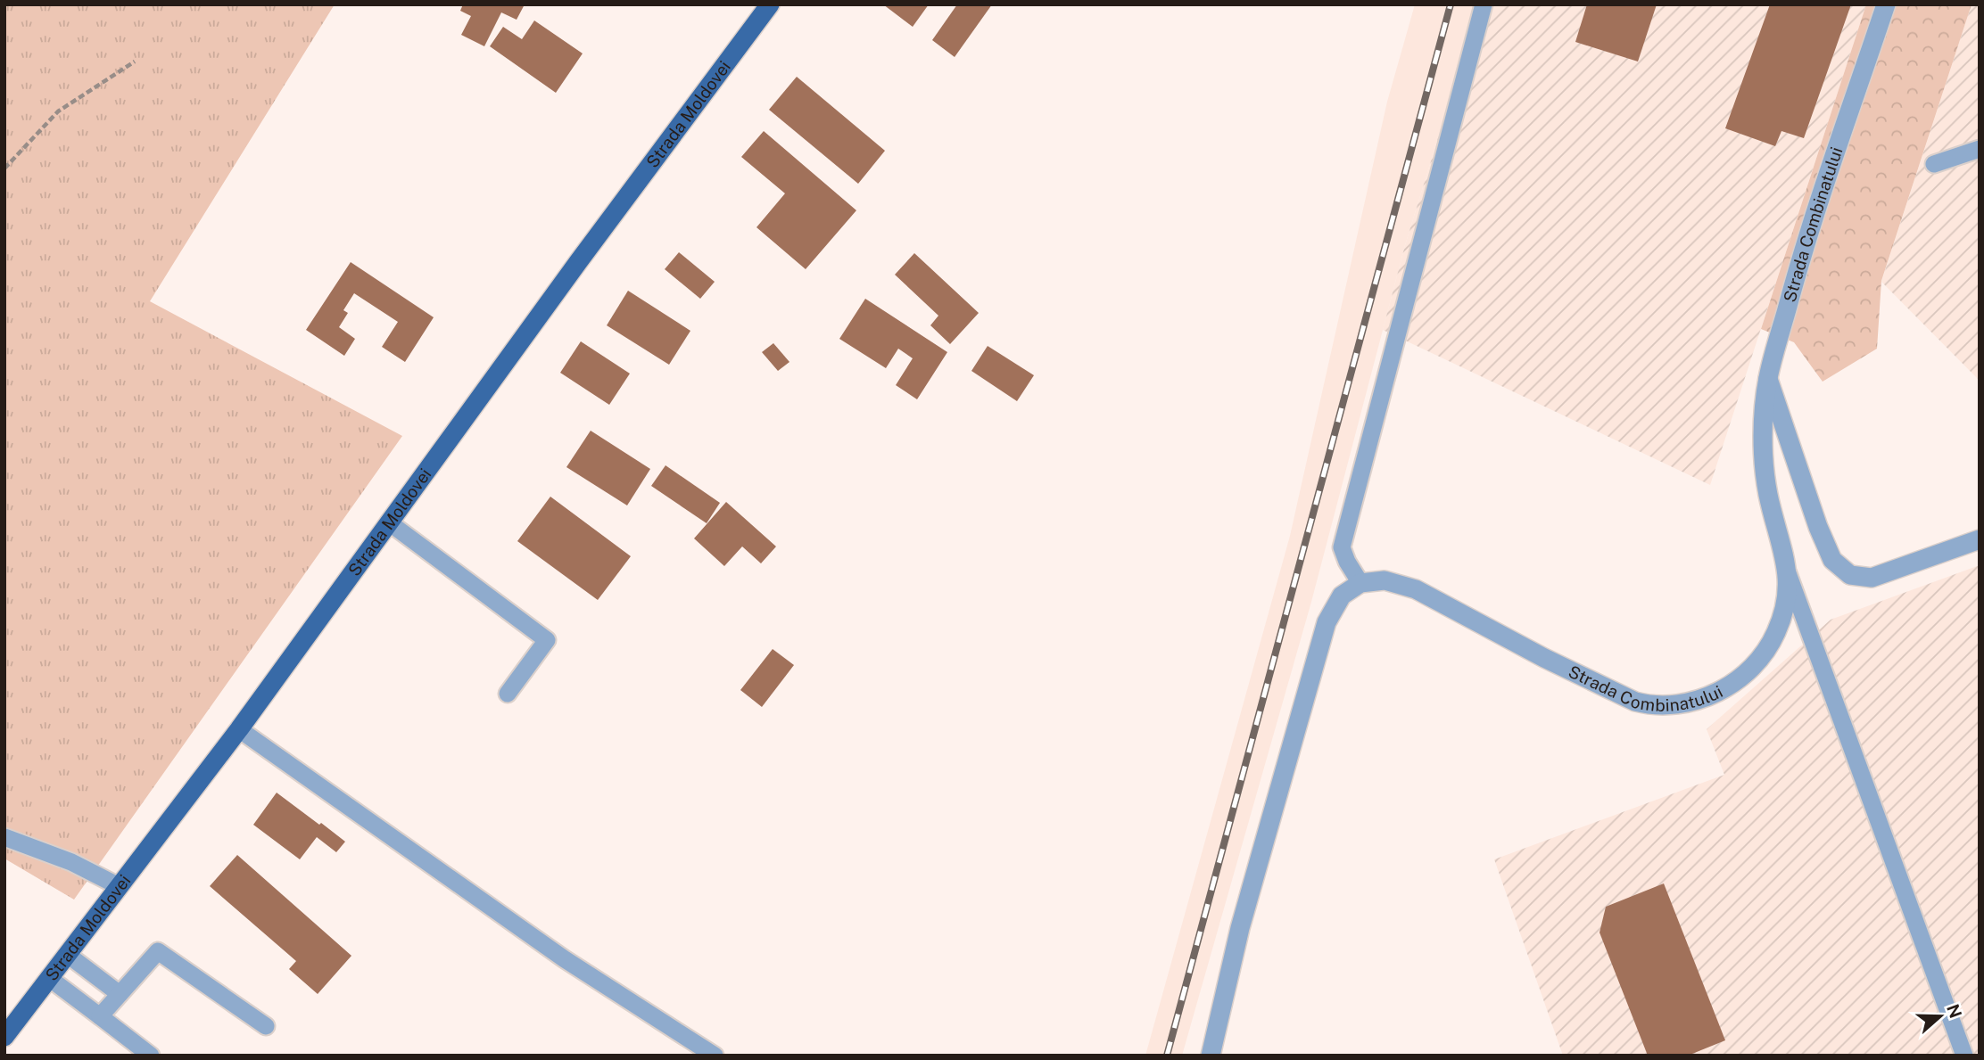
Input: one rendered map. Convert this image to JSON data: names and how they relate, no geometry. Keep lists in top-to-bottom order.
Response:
{
  "streets": {
    "main road": ["Strada Moldovei"],
    "street": ["Strada Combinatului"]
  },
  "north": "right"
}
